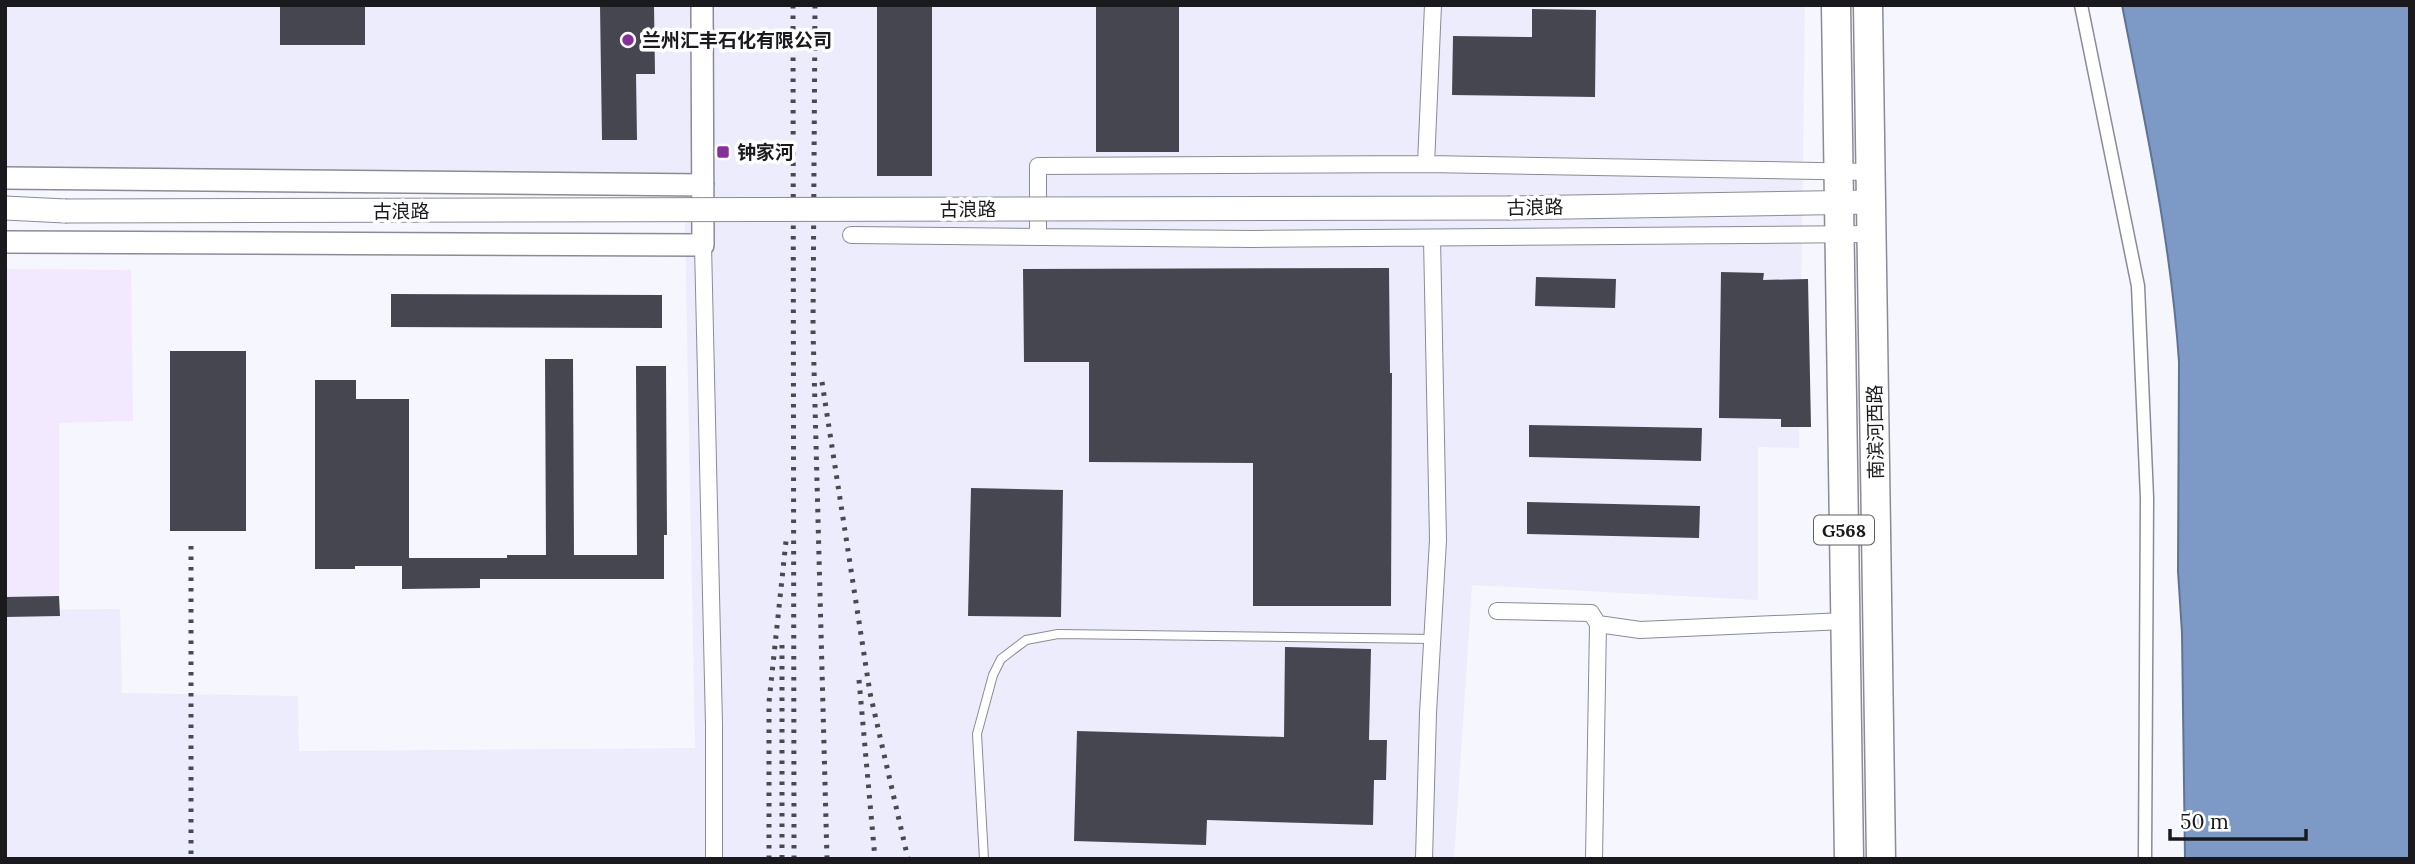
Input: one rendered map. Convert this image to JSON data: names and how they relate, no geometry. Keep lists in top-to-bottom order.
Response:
{
  "streets": {
    "highway": ["南滨河西路", "G568"],
    "main road": ["古浪路"]
  },
  "crossings": [
    ["古浪路", "南滨河西路"]
  ],
  "places": {
    "other": ["兰州汇丰石化有限公司"],
    "transit": ["钟家河"]
  },
  "scale_bar": "50 m"
}
